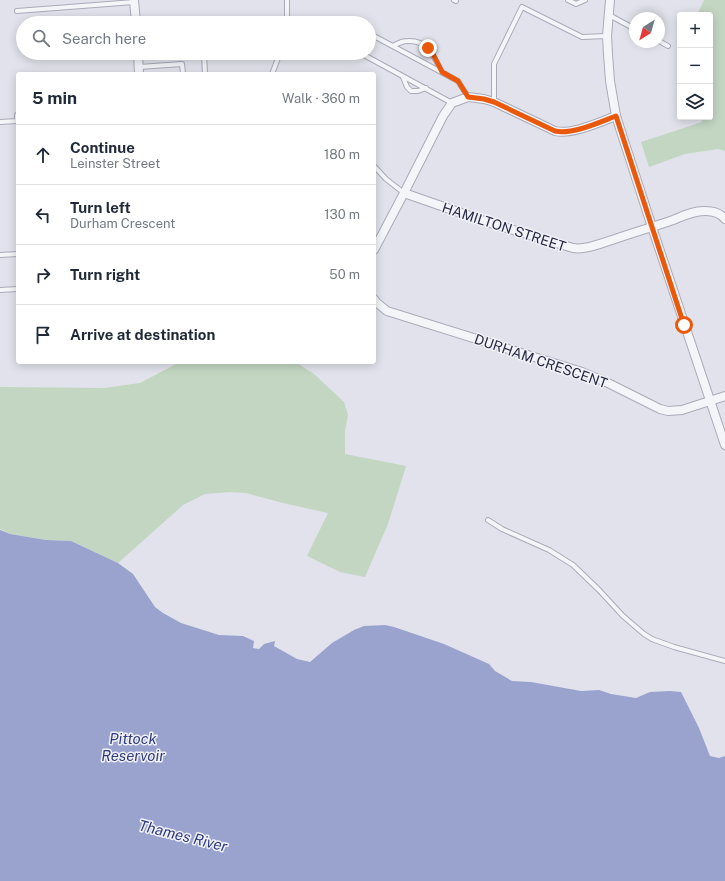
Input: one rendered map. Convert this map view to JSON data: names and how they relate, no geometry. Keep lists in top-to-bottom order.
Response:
{
  "streets": {
    "street": ["HAMILTON STREET", "DURHAM CRESCENT"]
  },
  "water": ["Pittock Reservoir", "Thames River"],
  "north": "bottom left",
  "page": {
    "map_buttons": ["+", "−"],
    "search": "Search here",
    "heading": ["5 min", "Walk · 360 m"],
    "list": [
      ["Continue", "Leinster Street", "180 m"],
      ["Turn left", "Durham Crescent", "130 m"],
      ["Turn right", "50 m"],
      "Arrive at destination"
    ]
  }
}
